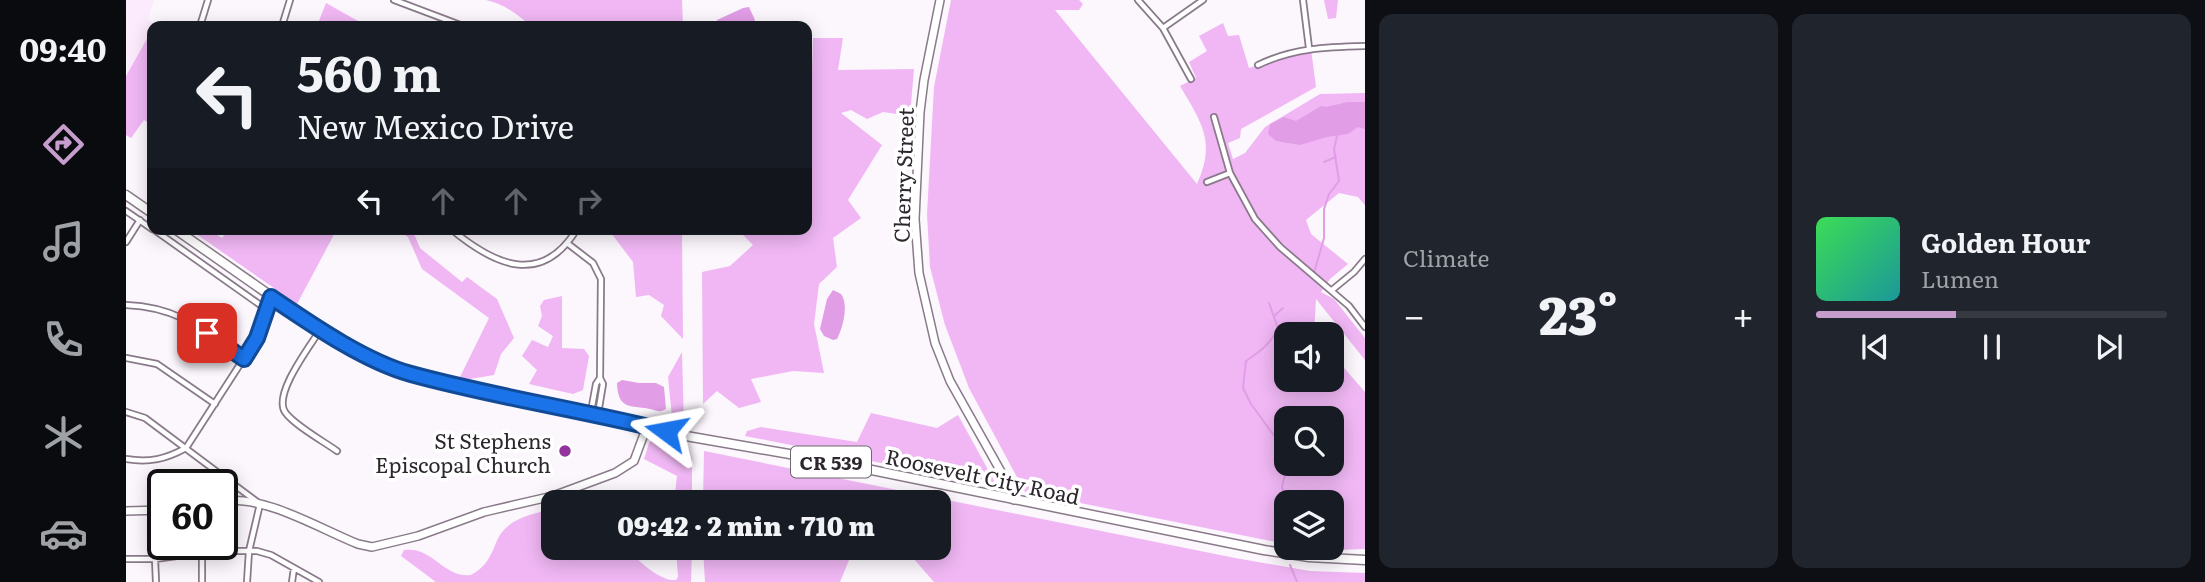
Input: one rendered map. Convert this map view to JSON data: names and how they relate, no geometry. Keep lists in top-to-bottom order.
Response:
{
  "streets": {
    "main road": ["CR 539", "Roosevelt City Road"],
    "street": ["Cherry Street"]
  },
  "crossings": [
    ["Cherry Street", "Roosevelt City Road"],
    ["CR 539", "Roosevelt City Road"]
  ],
  "places": ["St Stephens Episcopal Church"],
  "page": {
    "tabs": "09:40",
    "tile": "Climate",
    "turn": ["560 m", "New Mexico Drive"],
    "song": ["Golden Hour", "Lumen"],
    "heat": ["−", "23°", "+"],
    "limit": "60",
    "trip": "09:42 · 2 min · 710 m"
  }
}
